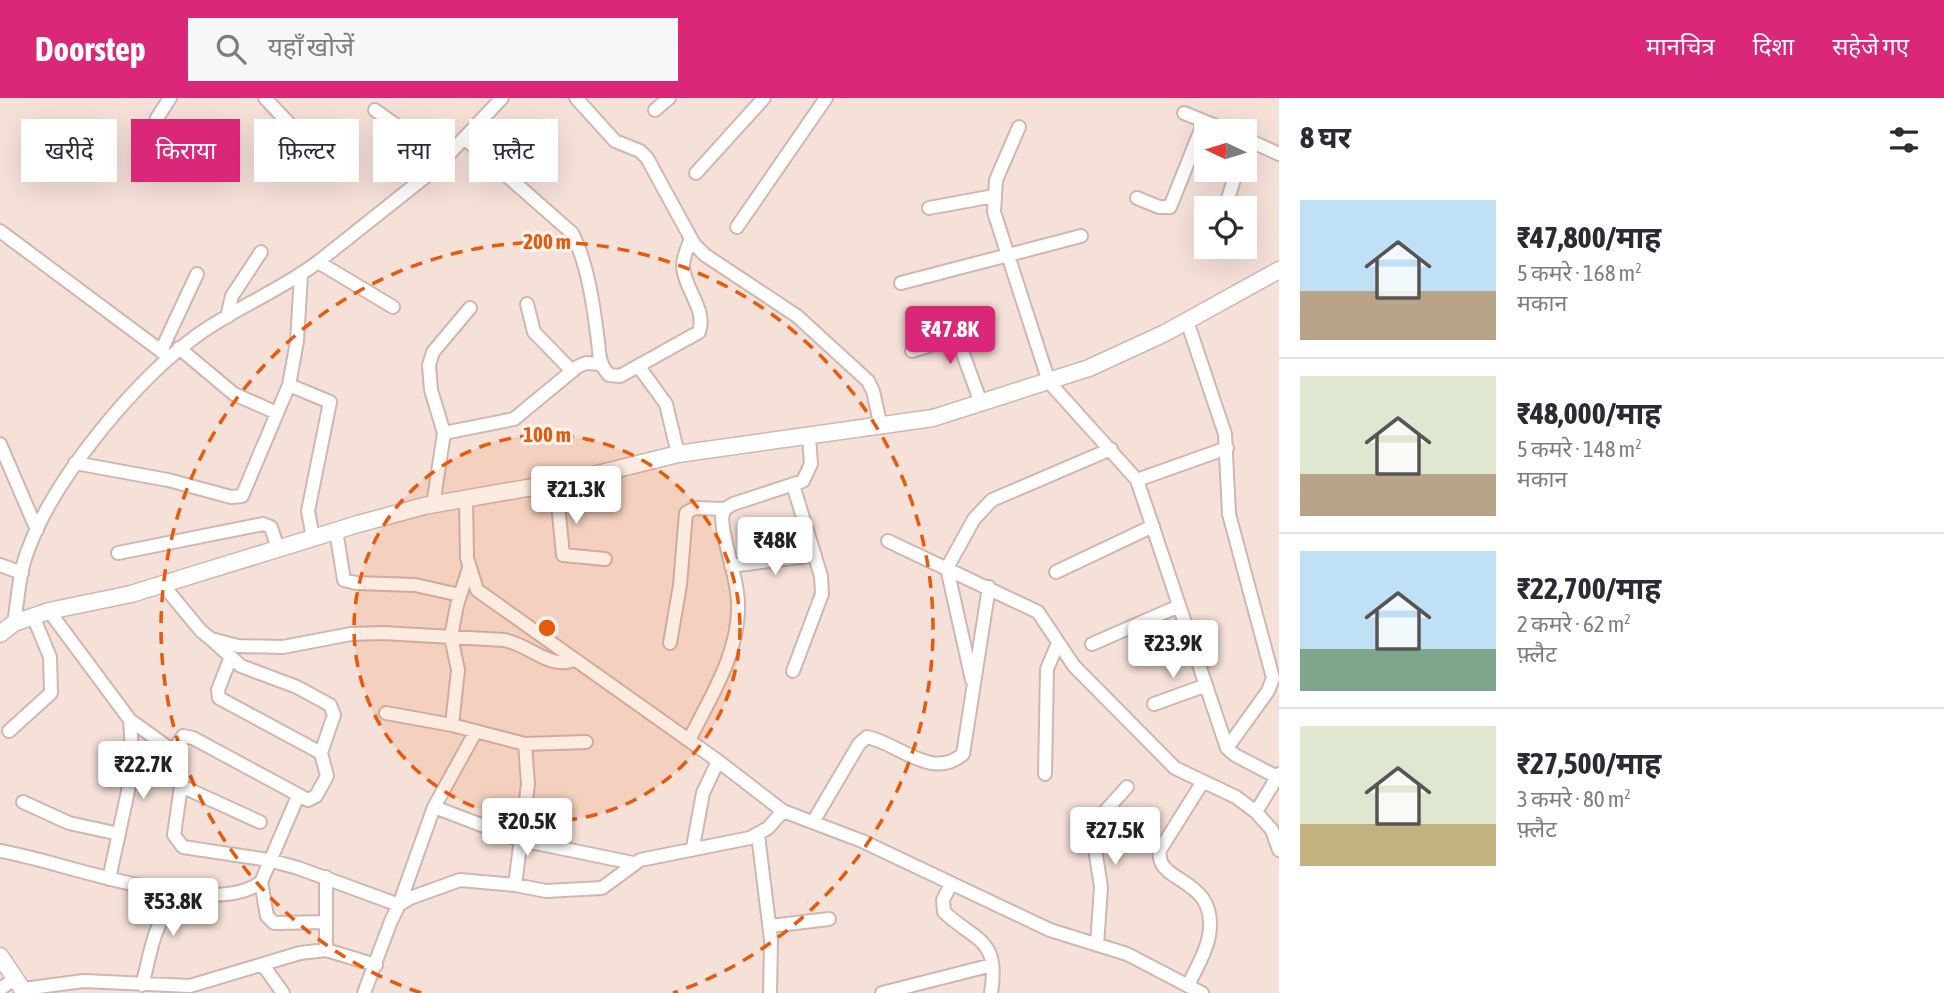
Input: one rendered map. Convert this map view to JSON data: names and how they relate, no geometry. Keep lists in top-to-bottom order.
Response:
{
  "north": "left",
  "page": {
    "header": "Doorstep",
    "search": "यहाँ खोजें",
    "nav": ["मानचित्र", "दिशा", "सहेजे गए"],
    "heading": "8 घर",
    "chip": [
      "खरीदें",
      "किराया",
      "फ़िल्टर",
      "नया",
      "फ़्लैट"
    ],
    "list": [
      {
        "name": "₹47,800/माह",
        "note": "5 कमरे · 168 m² · मकान"
      },
      {
        "name": "₹48,000/माह",
        "note": "5 कमरे · 148 m² · मकान"
      },
      {
        "name": "₹22,700/माह",
        "note": "2 कमरे · 62 m² · फ़्लैट"
      },
      {
        "name": "₹27,500/माह",
        "note": "3 कमरे · 80 m² · फ़्लैट"
      }
    ],
    "price": [
      "₹47.8K",
      "₹21.3K",
      "₹48K",
      "₹23.9K",
      "₹22.7K",
      "₹20.5K",
      "₹27.5K",
      "₹53.8K"
    ]
  },
  "rings": ["200 m", "100 m"]
}
